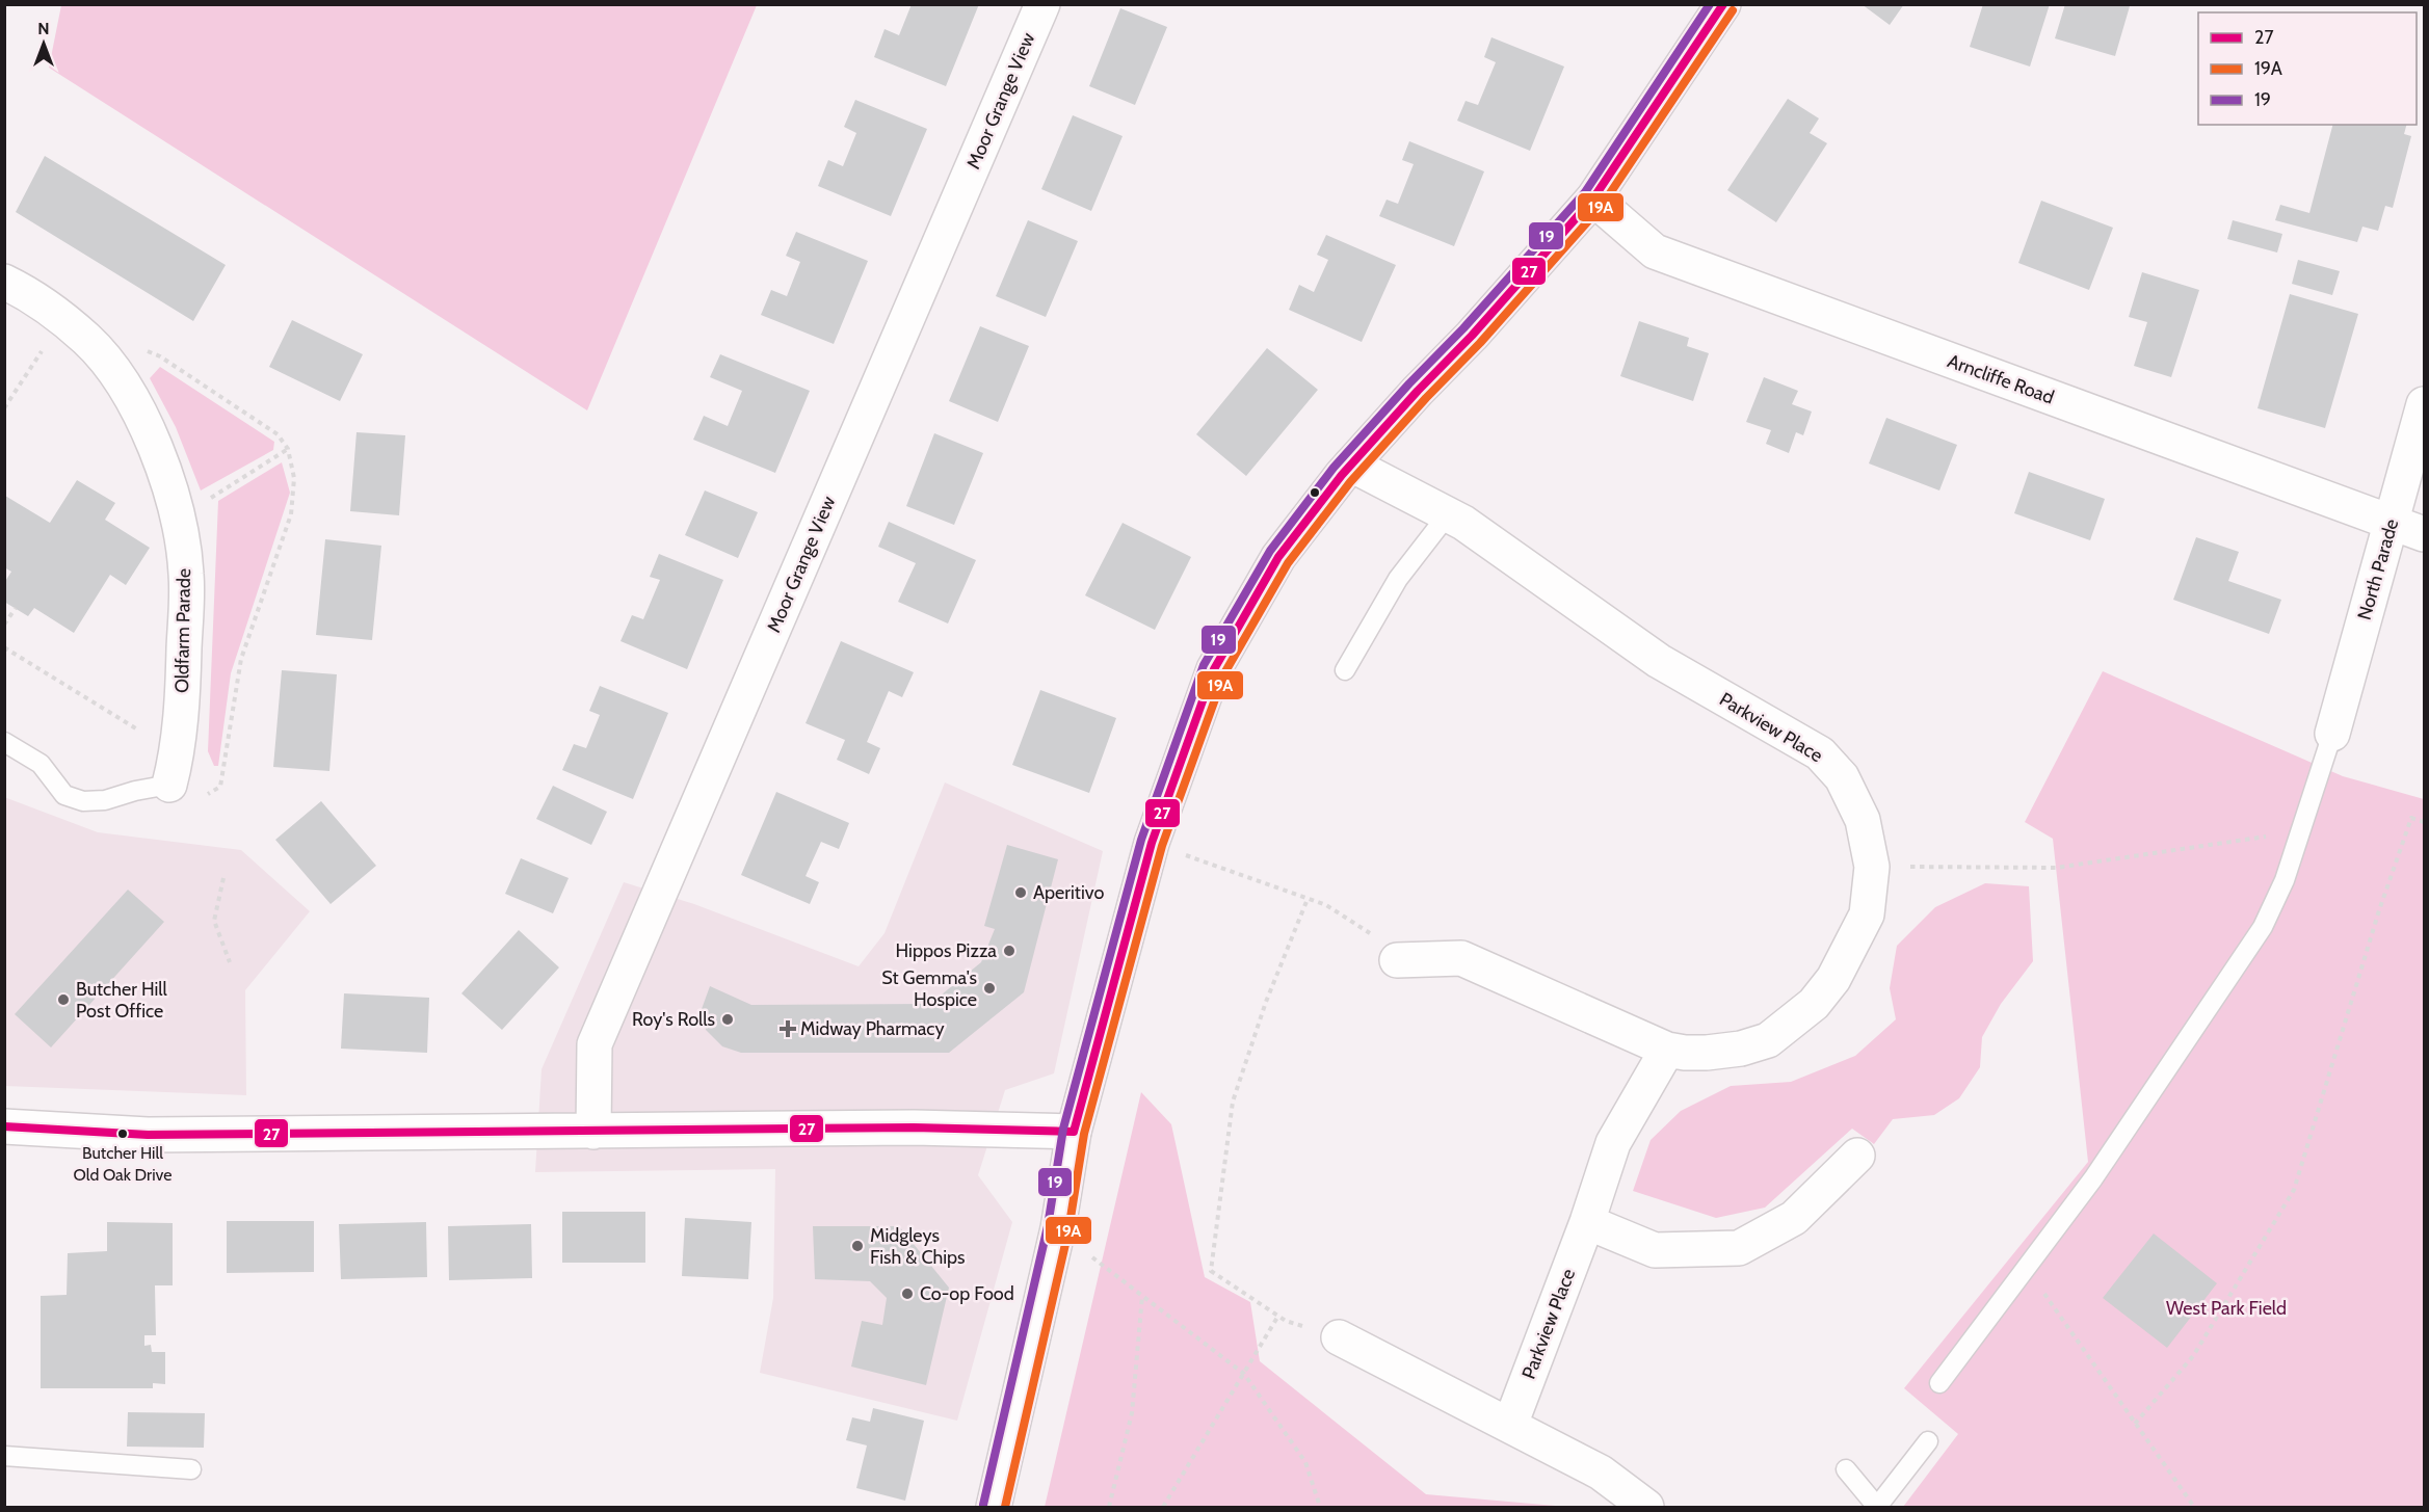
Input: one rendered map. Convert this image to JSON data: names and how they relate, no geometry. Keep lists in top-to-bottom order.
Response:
{
  "streets": {
    "street": [
      "Moor Grange View",
      "Arncliffe Road",
      "North Parade",
      "Oldfarm Parade",
      "Parkview Place"
    ]
  },
  "crossings": [
    ["Arncliffe Road", "North Parade"]
  ],
  "parks": ["West Park Field"],
  "places": {
    "other": [
      "Aperitivo",
      "Hippos Pizza",
      "St Gemma's Hospice",
      "Butcher Hill Post Office",
      "Roy's Rolls",
      "Butcher Hill Old Oak Drive",
      "Midgleys Fish & Chips",
      "Co-op Food"
    ],
    "health": ["Midway Pharmacy"]
  },
  "lines": ["transit line 27", "transit line 19", "transit line 19A"],
  "legend": ["27", "19A", "19"],
  "north": "top"
}
